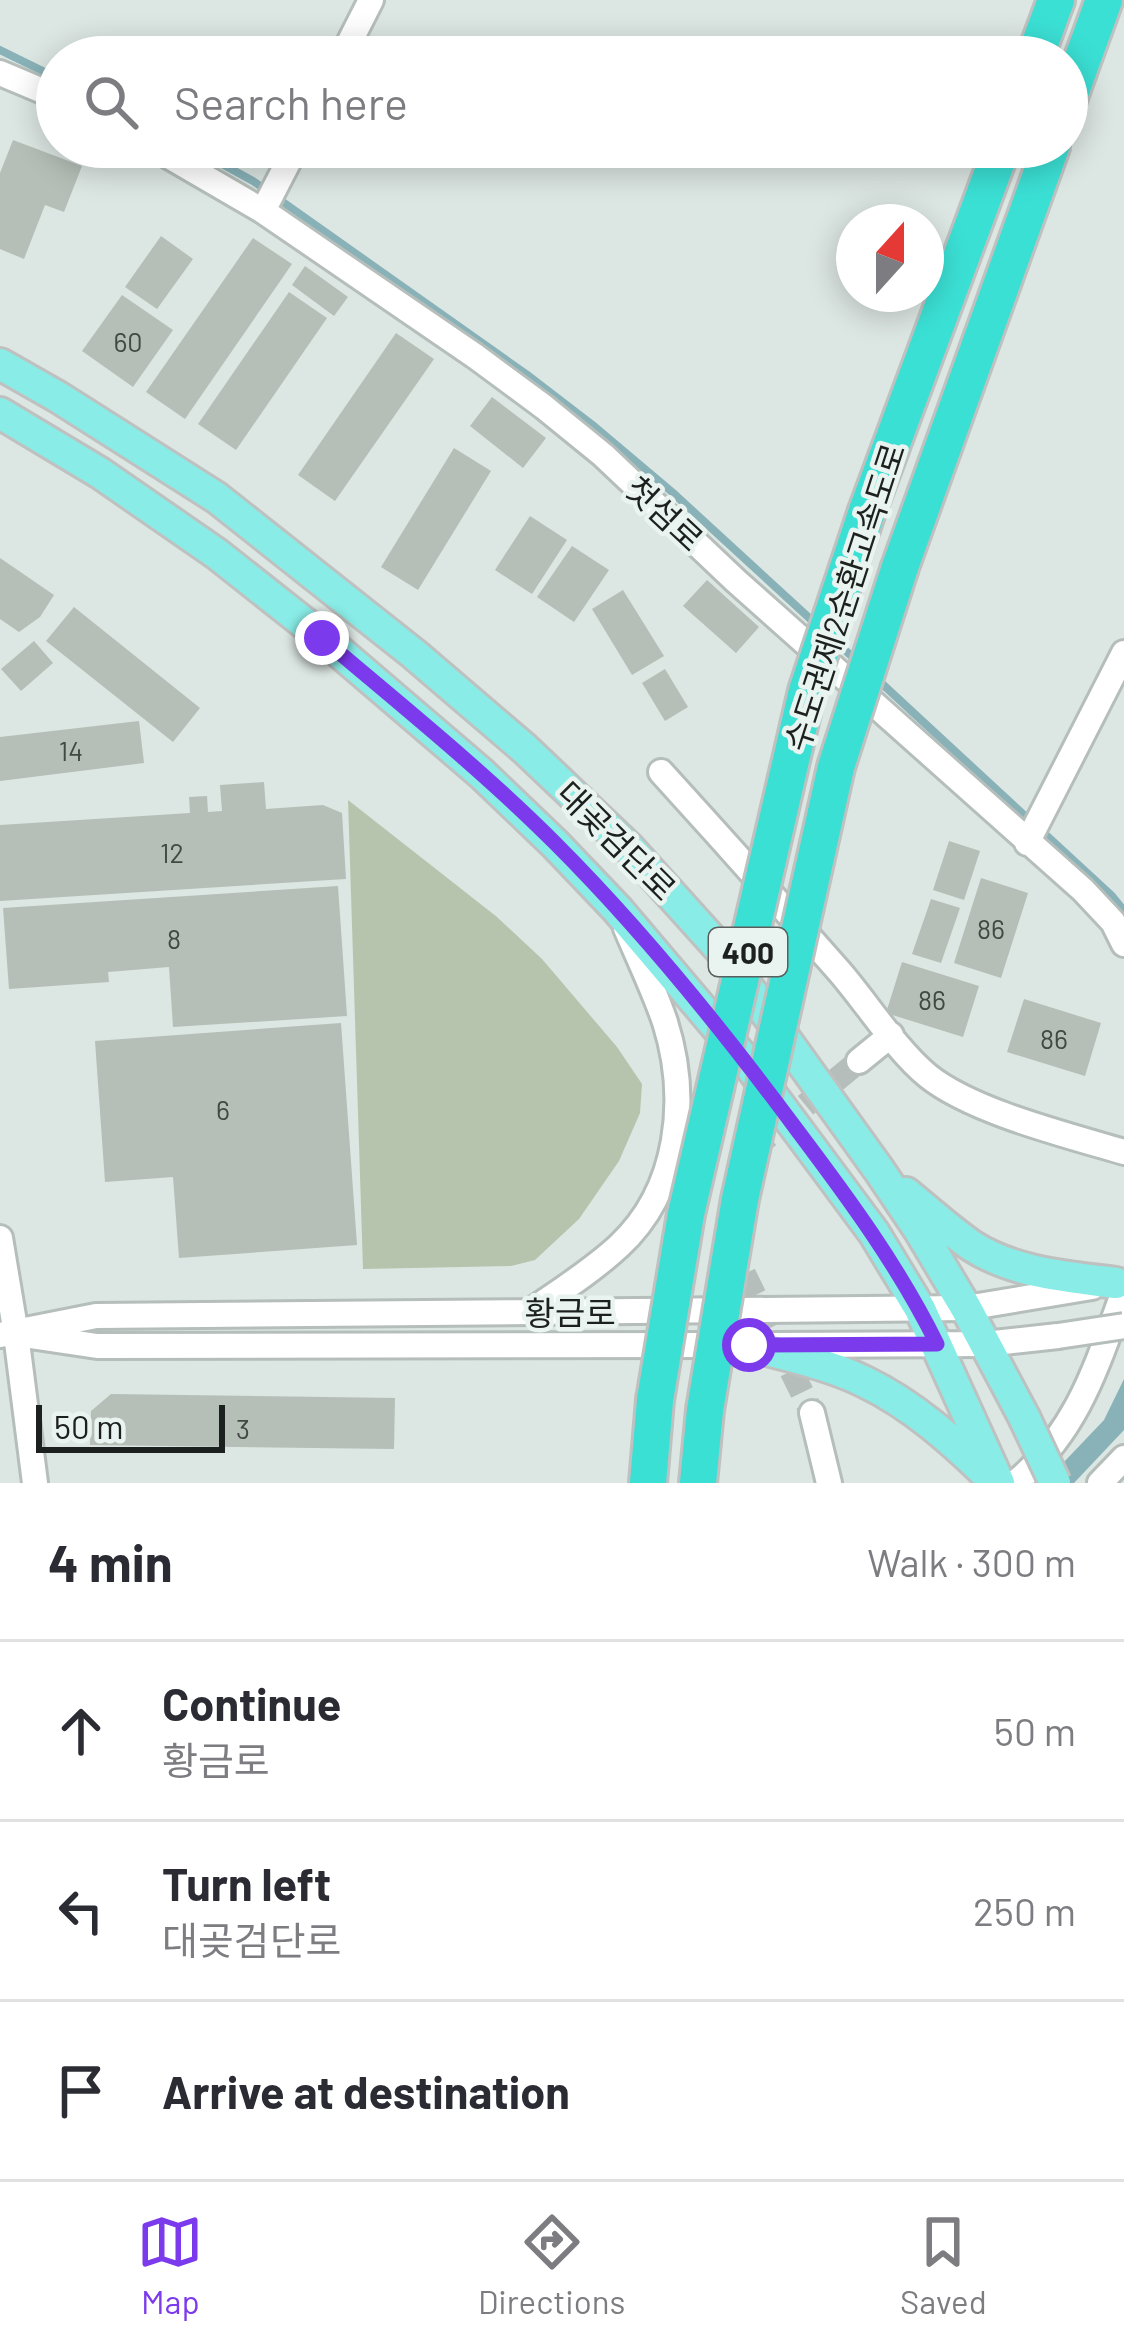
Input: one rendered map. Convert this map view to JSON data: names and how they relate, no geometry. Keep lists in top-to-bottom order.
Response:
{
  "streets": {
    "highway": ["수도권제2순환고속도로", "400"],
    "main road": ["대곶검단로"],
    "street": ["첫섬로", "황금로"]
  },
  "crossings": [
    ["대곶검단로", "황금로"]
  ],
  "house_numbers": [
    "60",
    "14",
    "12",
    "86",
    "8",
    "86",
    "86",
    "6",
    "3"
  ],
  "scale_bar": "50 m",
  "north": "top",
  "page": {
    "search": "Search here",
    "scale": "50 m",
    "heading": ["4 min", "Walk · 300 m"],
    "list": [
      ["Continue", "황금로", "50 m"],
      ["Turn left", "대곶검단로", "250 m"],
      "Arrive at destination"
    ],
    "nav": ["Map", "Directions", "Saved"]
  }
}
